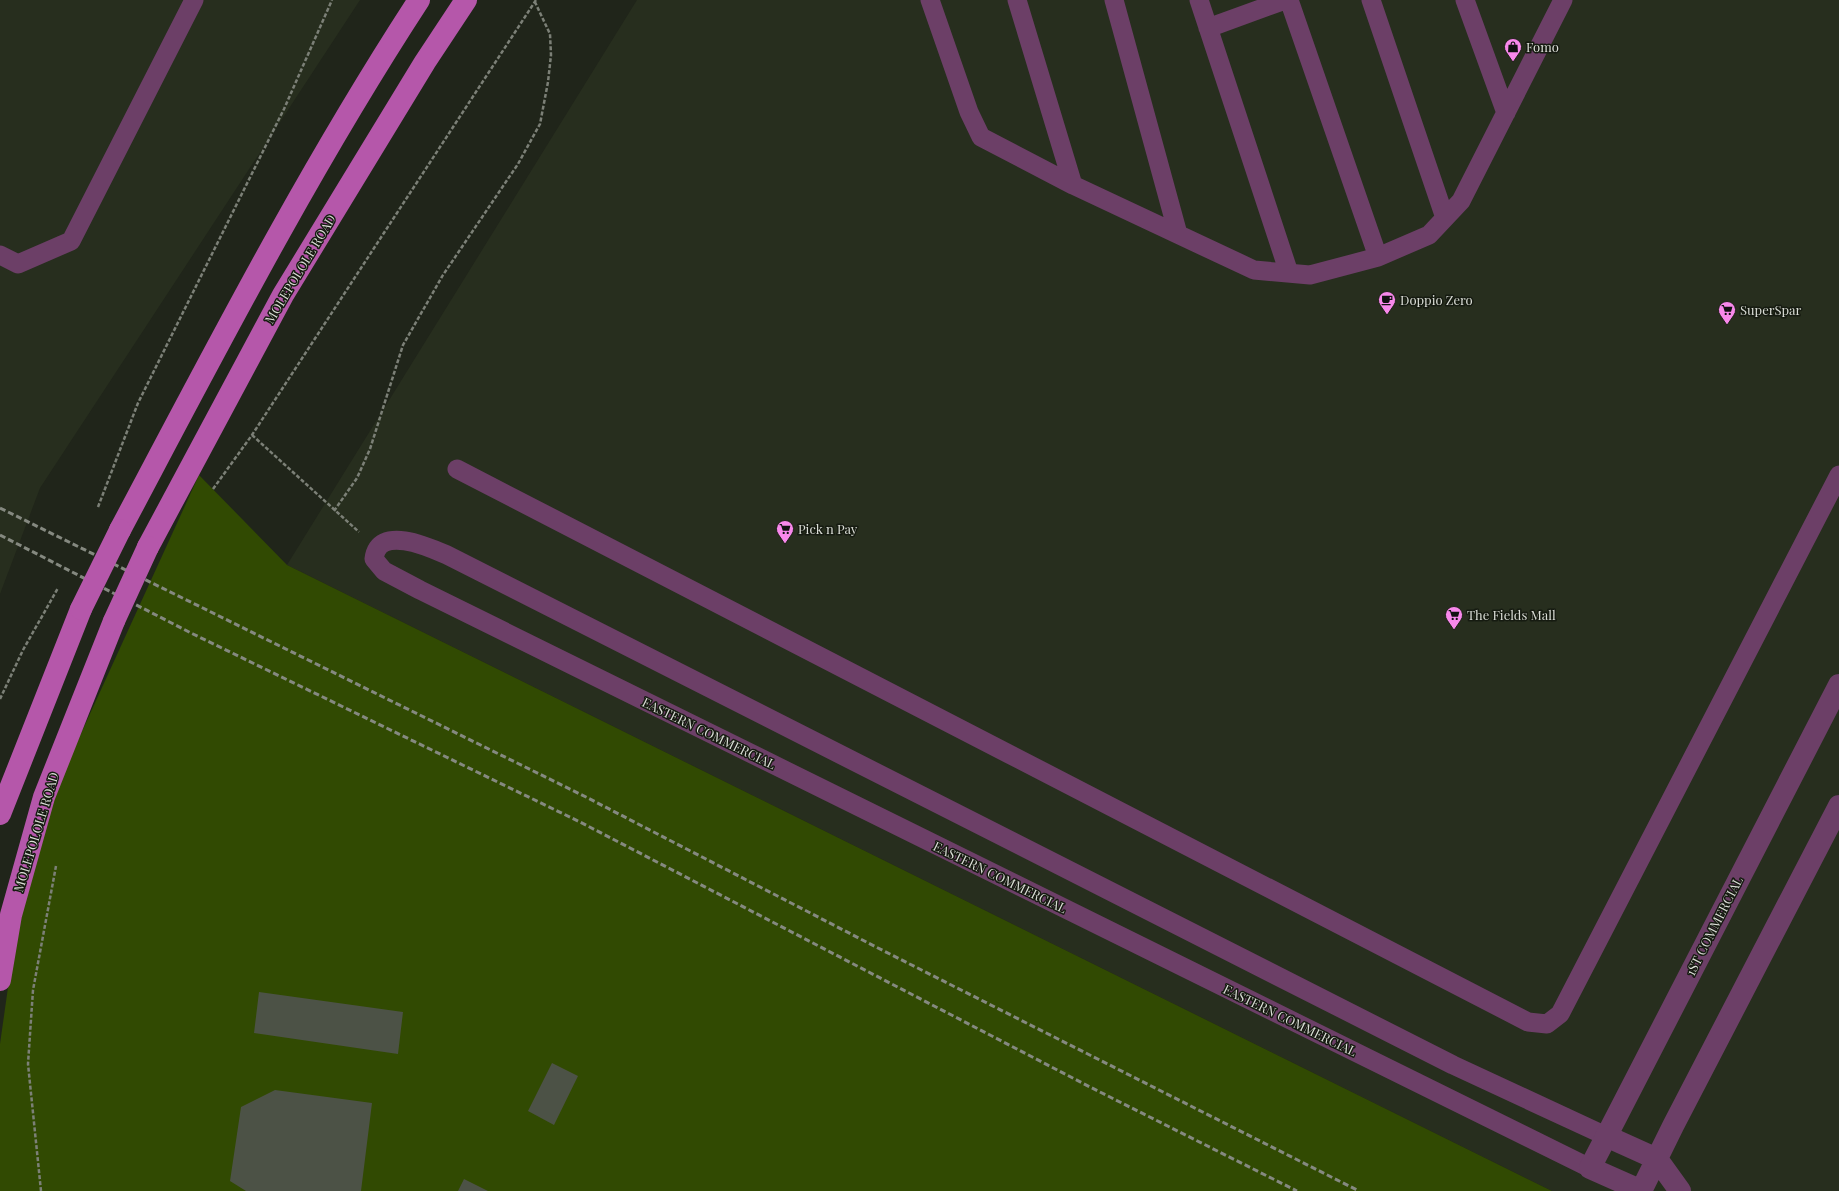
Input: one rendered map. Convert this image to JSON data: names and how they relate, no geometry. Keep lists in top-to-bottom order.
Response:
{
  "streets": {
    "main road": ["MOLEPOLOLE ROAD"],
    "street": ["EASTERN COMMERCIAL", "1ST COMMERCIAL"]
  },
  "crossings": [
    ["EASTERN COMMERCIAL", "1ST COMMERCIAL"]
  ],
  "places": {
    "shop": ["Fomo"],
    "cafe": ["Doppio Zero"],
    "supermarket": ["SuperSpar", "Pick n Pay", "The Fields Mall"]
  }
}
